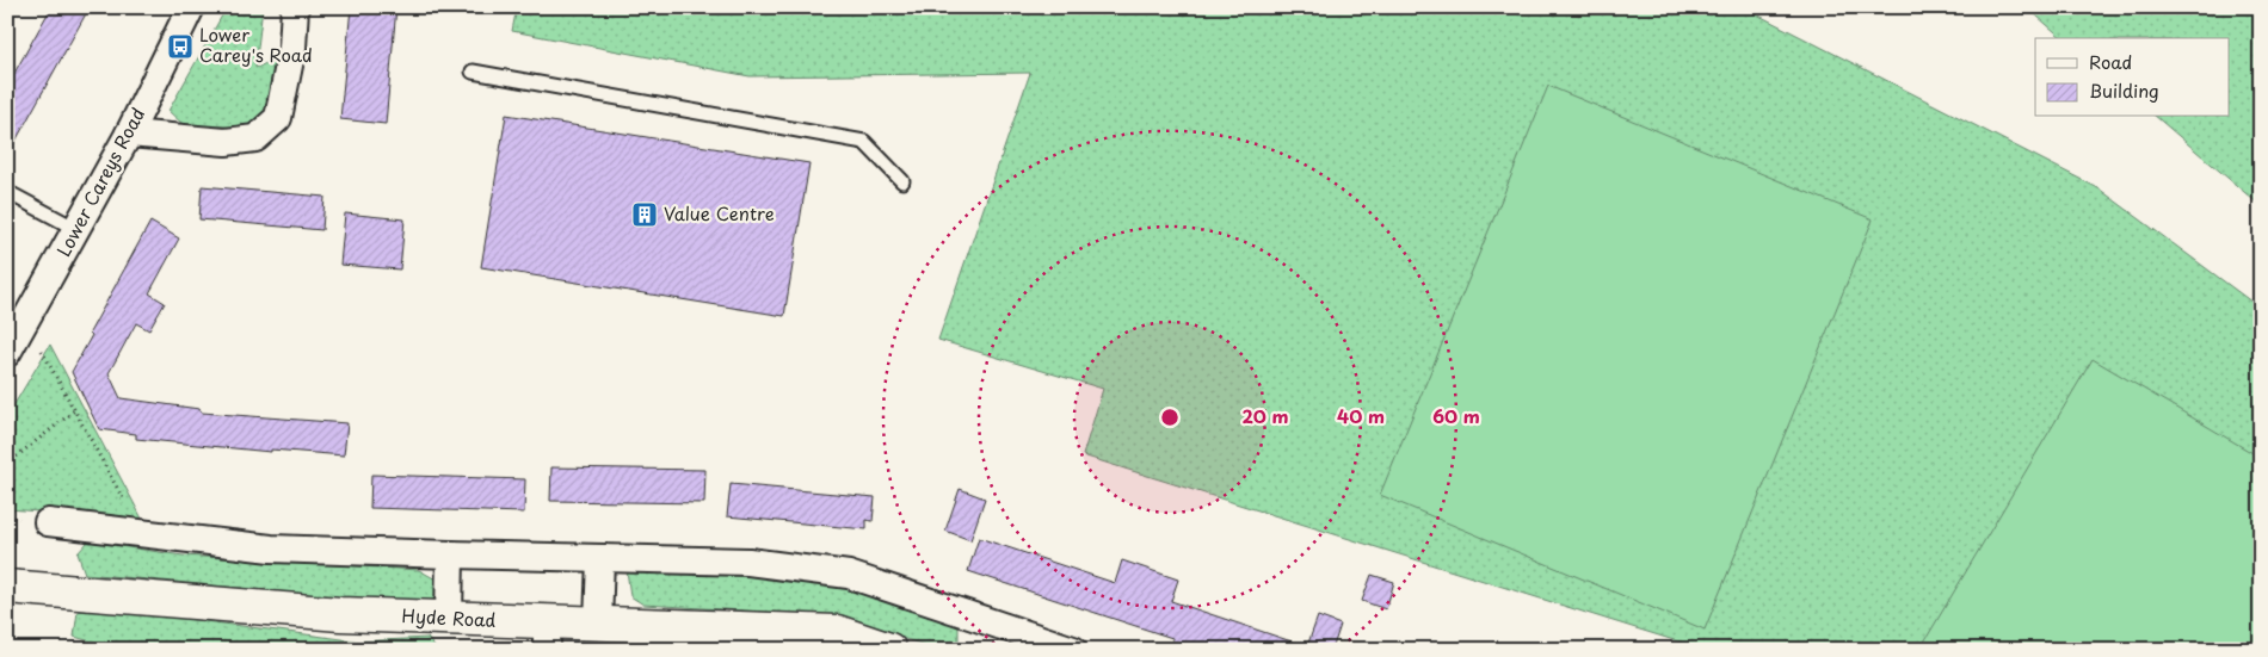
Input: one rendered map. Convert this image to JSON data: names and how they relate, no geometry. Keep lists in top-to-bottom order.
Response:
{
  "streets": {
    "street": ["Lower Careys Road", "Hyde Road"]
  },
  "places": {
    "bus stop": ["Lower Carey's Road"],
    "building": ["Value Centre"]
  },
  "legend": ["Road", "Building"],
  "rings": ["20 m", "40 m", "60 m"]
}
